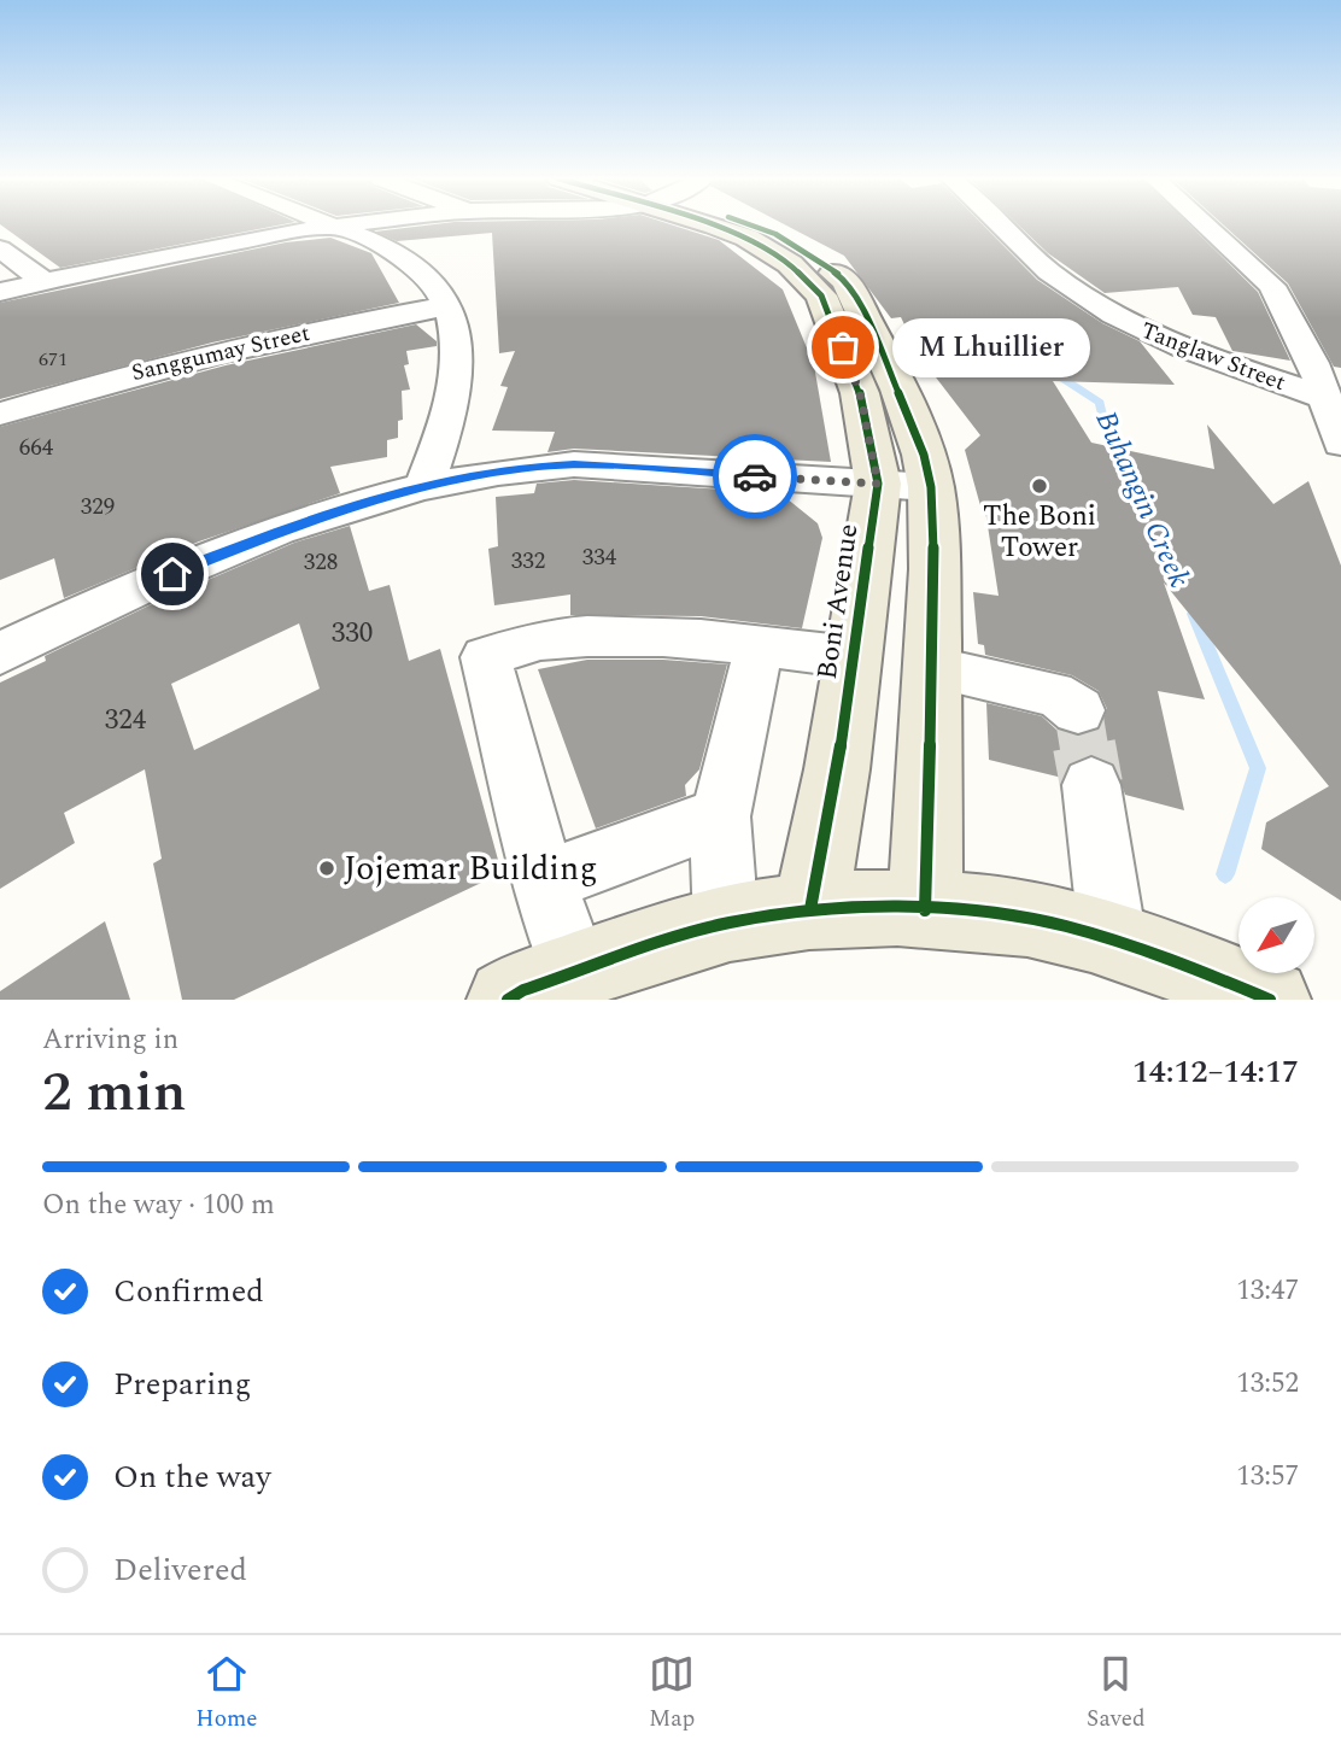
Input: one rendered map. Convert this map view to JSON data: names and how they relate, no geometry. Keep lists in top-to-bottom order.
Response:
{
  "streets": {
    "main road": ["Boni Avenue"],
    "street": ["Sanggumay Street", "Tanglaw Street"]
  },
  "water": ["Buhangin Creek"],
  "places": ["M Lhuillier", "The Boni Tower", "Jojemar Building"],
  "house_numbers": [
    "671",
    "664",
    "329",
    "334",
    "332",
    "328",
    "330",
    "324"
  ],
  "north": "bottom left",
  "page": {
    "bubble": "M Lhuillier",
    "heading": ["2 min", "Arriving in", "14:12–14:17"],
    "bar": "On the way · 100 m",
    "list": [
      ["Confirmed", "13:47"],
      ["Preparing", "13:52"],
      ["On the way", "13:57"],
      "Delivered"
    ],
    "tabs": ["Home", "Map", "Saved"]
  }
}
